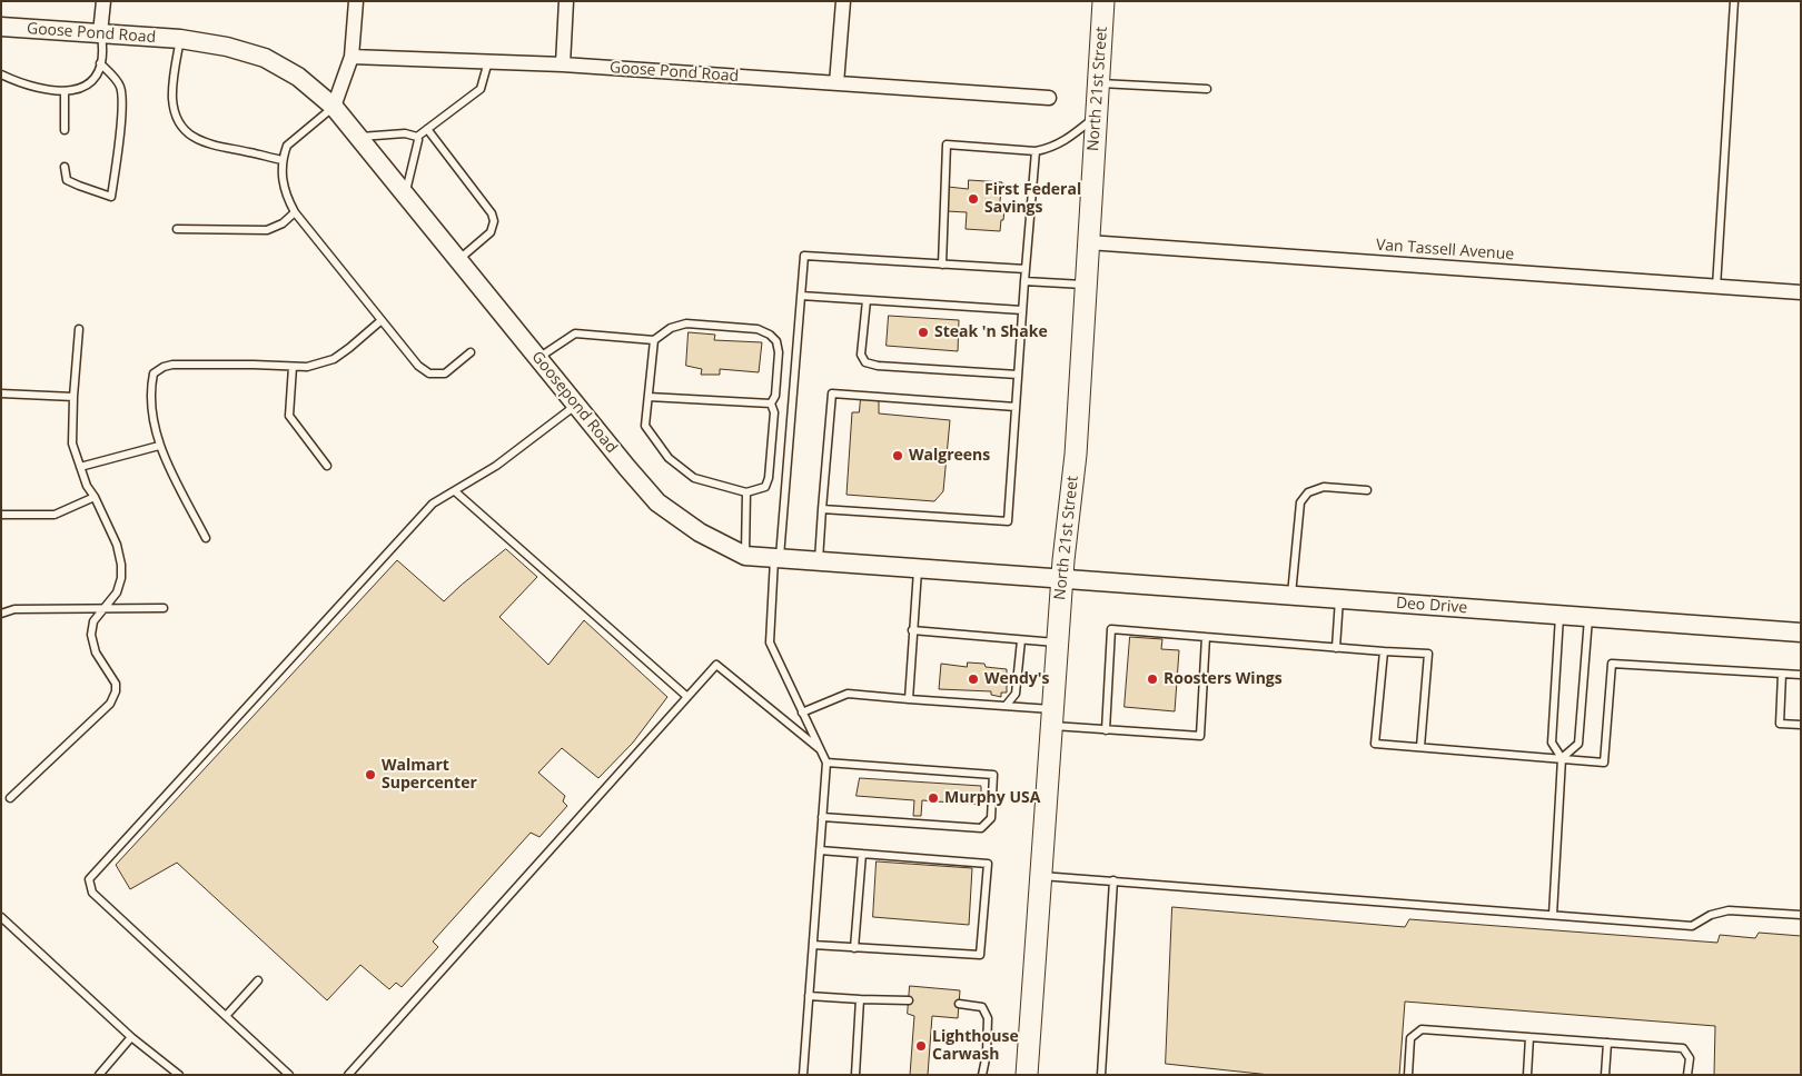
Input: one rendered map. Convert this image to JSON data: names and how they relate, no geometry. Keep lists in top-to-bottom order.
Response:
{
  "streets": {
    "main road": ["North 21st Street"],
    "street": [
      "Goose Pond Road",
      "Van Tassell Avenue",
      "Goosepond Road",
      "Deo Drive"
    ]
  },
  "crossings": [
    ["Goose Pond Road", "Goosepond Road"],
    ["North 21st Street", "Van Tassell Avenue"],
    ["North 21st Street", "Goosepond Road"],
    ["North 21st Street", "Deo Drive"],
    ["Goosepond Road", "Deo Drive"]
  ],
  "places": [
    "First Federal Savings",
    "Steak 'n Shake",
    "Walgreens",
    "Wendy's",
    "Roosters Wings",
    "Walmart Supercenter",
    "Murphy USA",
    "Lighthouse Carwash"
  ]
}
